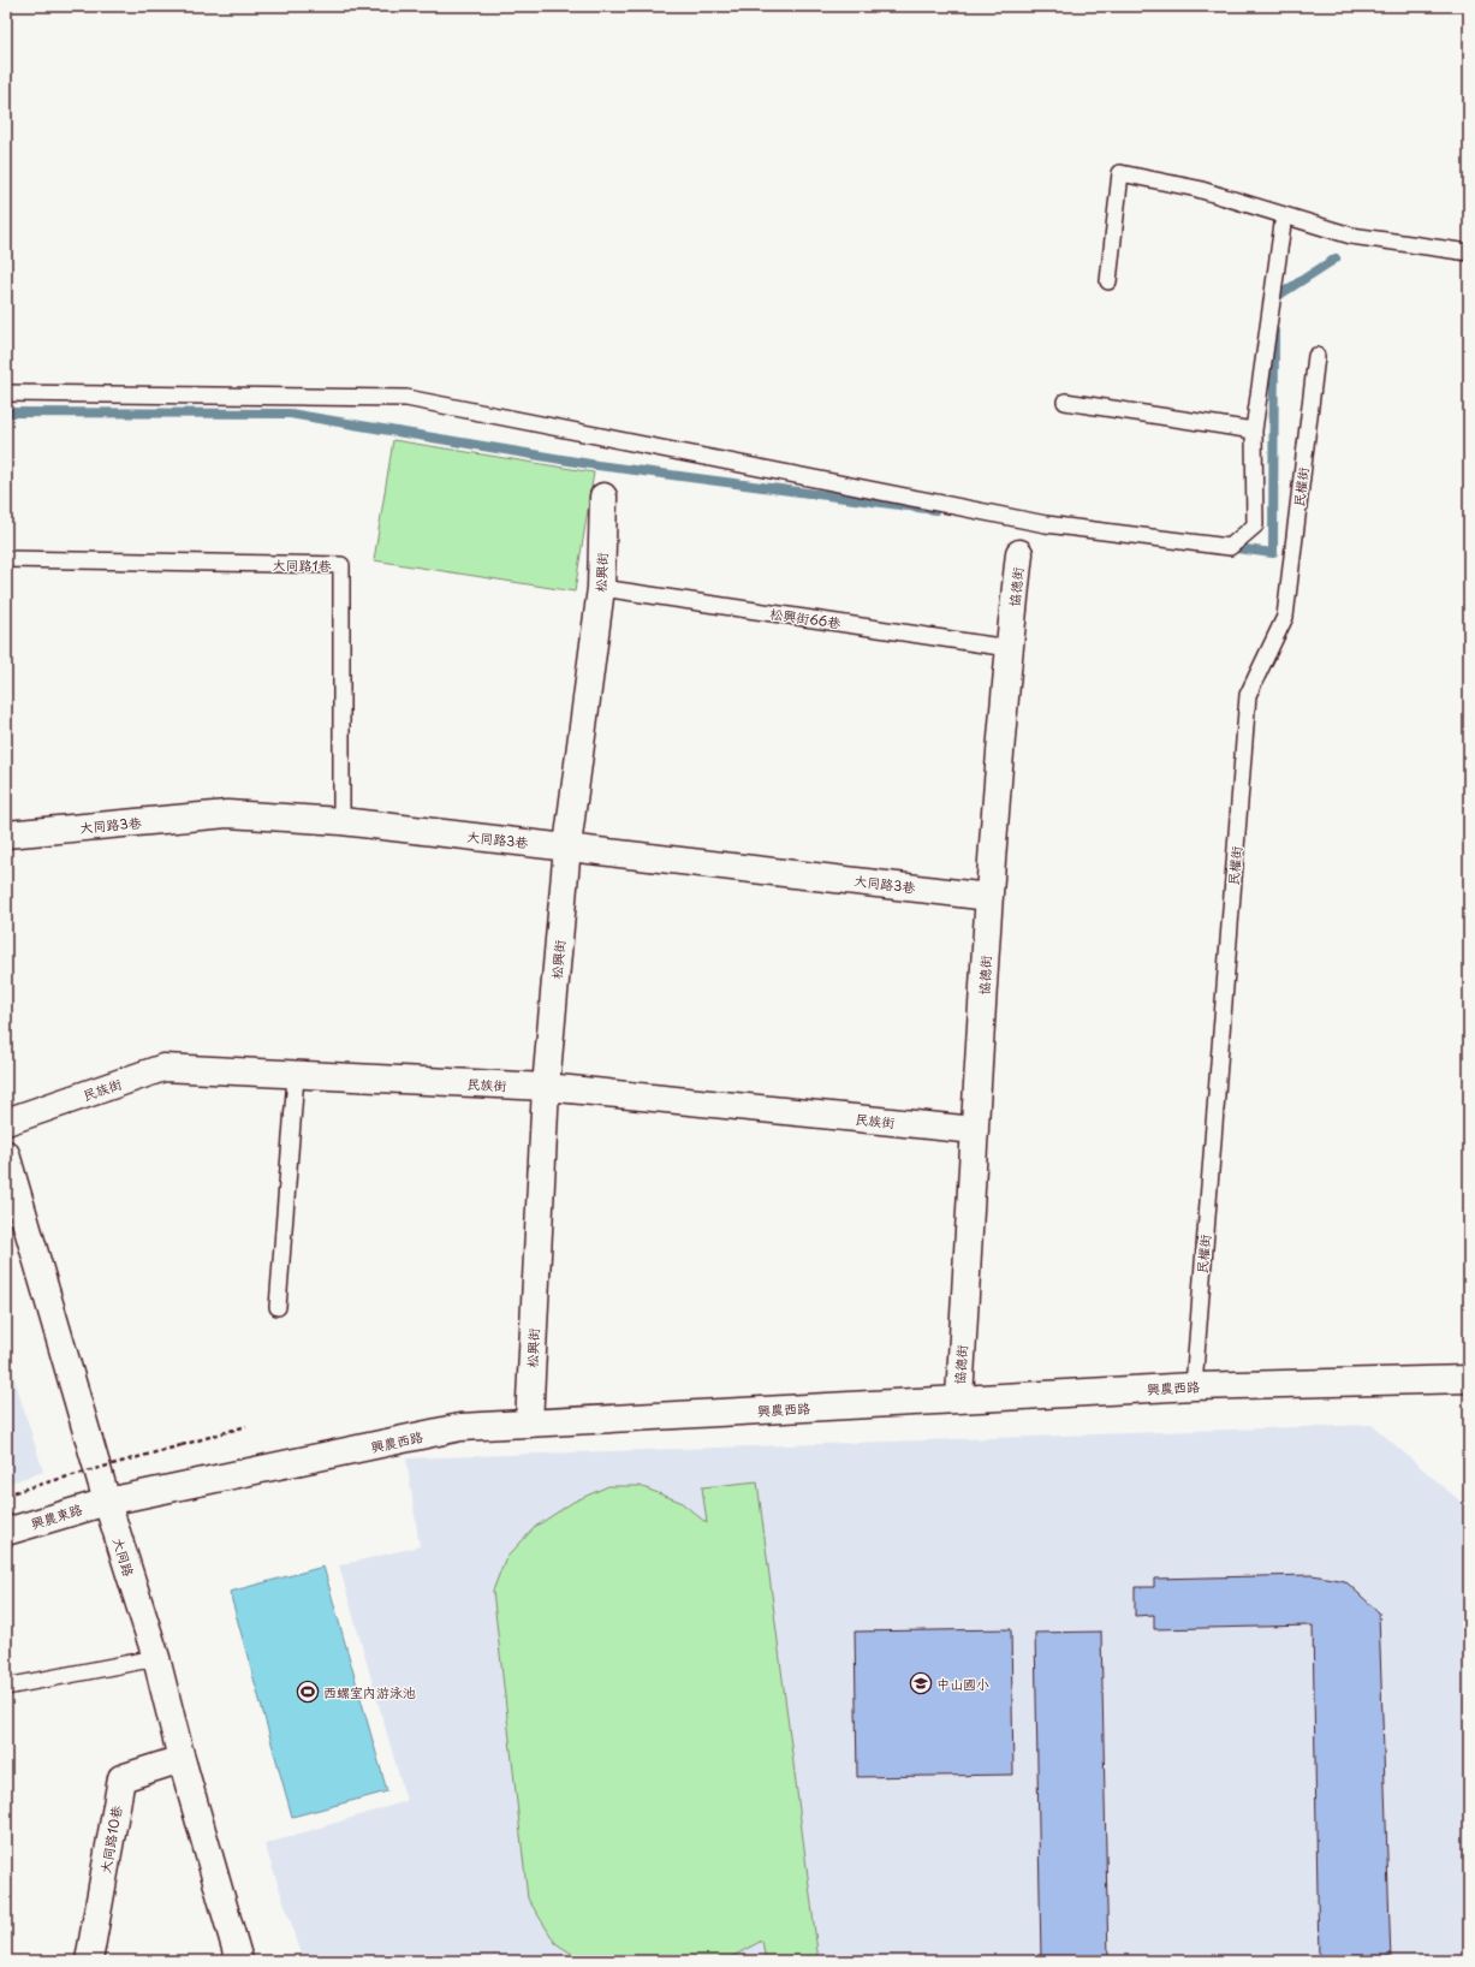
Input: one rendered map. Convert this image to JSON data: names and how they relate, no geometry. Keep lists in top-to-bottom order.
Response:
{
  "streets": {
    "street": [
      "松興街",
      "協德街",
      "大同路3巷",
      "民族街",
      "興農西路",
      "興農東路",
      "大同路",
      "大同路10巷"
    ],
    "lane": ["民權街", "大同路1巷", "松興街66巷"]
  },
  "crossings": [
    ["民權街", "興農西路"],
    ["大同路1巷", "大同路3巷"],
    ["松興街", "松興街66巷"],
    ["松興街", "大同路3巷"],
    ["松興街", "民族街"],
    ["松興街", "興農西路"],
    ["協德街", "松興街66巷"],
    ["協德街", "大同路3巷"],
    ["協德街", "民族街"],
    ["協德街", "興農西路"],
    ["興農西路", "興農東路"],
    ["興農西路", "大同路"],
    ["興農東路", "大同路"],
    ["大同路", "大同路10巷"]
  ],
  "places": {
    "school or university": ["中山國小"],
    "sports": ["西螺室內游泳池"]
  }
}
